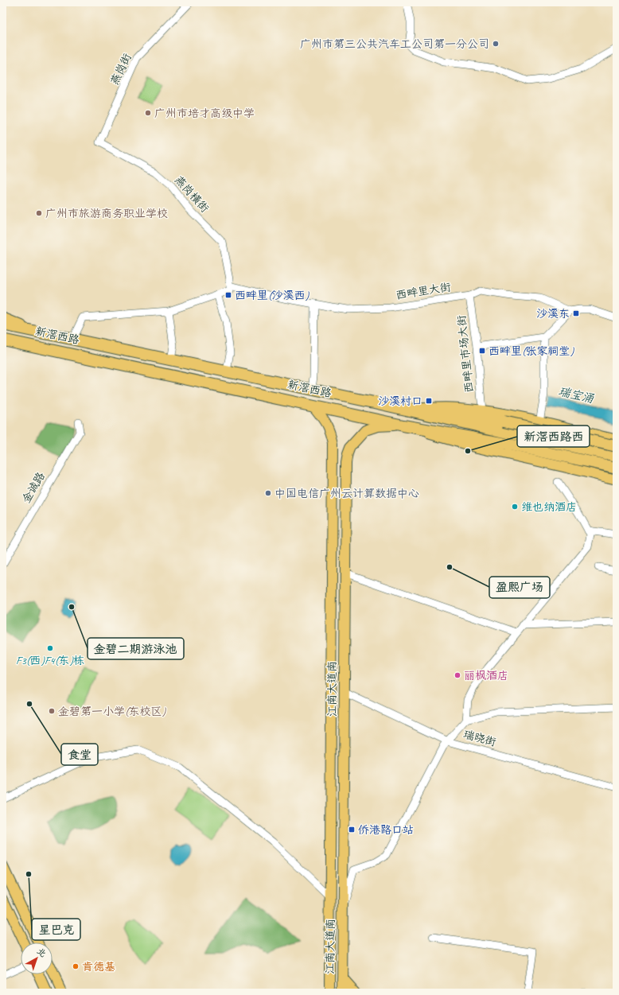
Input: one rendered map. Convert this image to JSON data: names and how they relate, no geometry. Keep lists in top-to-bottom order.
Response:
{
  "streets": {
    "highway": ["新滘西路"],
    "main road": ["江南大道南"],
    "street": [
      "燕岗街",
      "燕岗横街",
      "西畔里大街",
      "西畔里市场大街",
      "金诚路",
      "瑞晓街"
    ]
  },
  "crossings": [
    ["燕岗街", "燕岗横街"],
    ["燕岗横街", "西畔里大街"],
    ["西畔里大街", "西畔里市场大街"],
    ["新滘西路", "江南大道南"],
    ["江南大道南", "瑞晓街"]
  ],
  "water": ["瑞宝涌"],
  "places": {
    "other": [
      "广州市第三公共汽车工公司第一分公司",
      "广州市培才高级中学",
      "广州市旅游商务职业学校",
      "新滘西路西",
      "中国电信广州云计算数据中心",
      "维也纳酒店",
      "盈熙广场",
      "金碧二期游泳池",
      "F3(西)F4(东)栋",
      "丽枫酒店",
      "食堂",
      "金碧第一小学(东校区)",
      "星巴克",
      "肯德基"
    ],
    "transit": [
      "西畔里(沙溪西)",
      "沙溪东",
      "西畔里(张家祠堂)",
      "沙溪村口",
      "侨港路口站"
    ]
  },
  "north": "top right"
}
